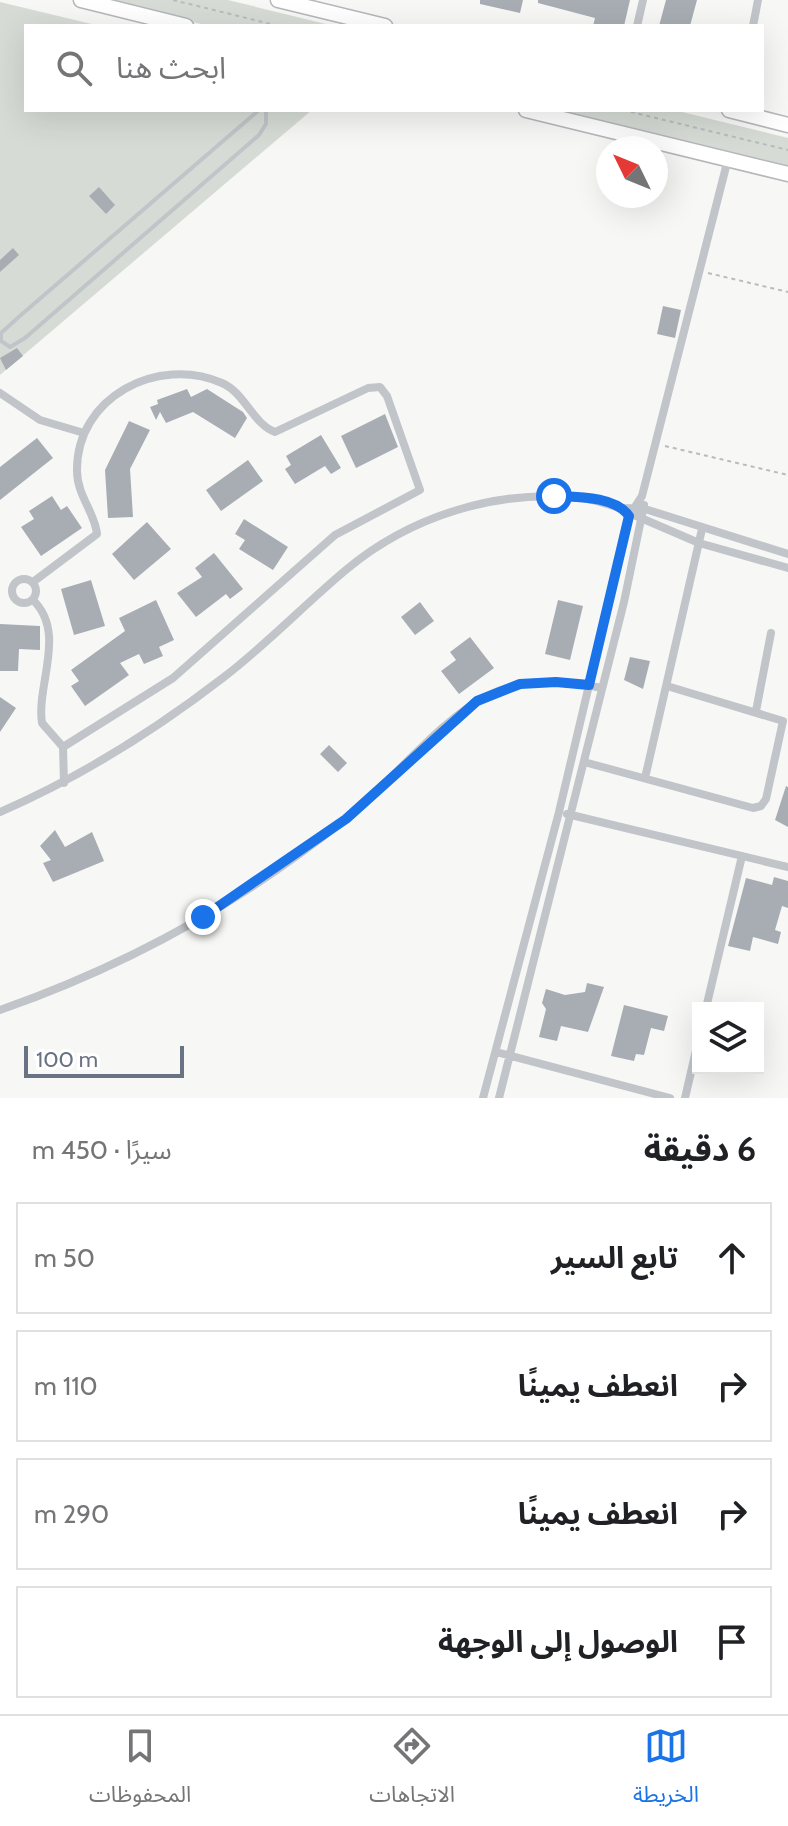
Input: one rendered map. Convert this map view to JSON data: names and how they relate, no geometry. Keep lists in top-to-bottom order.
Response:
{
  "scale_bar": "100 m",
  "north": "top left",
  "page": {
    "search": "ابحث هنا",
    "scale": "100 m",
    "heading": ["6 دقيقة", "سيرًا · 450 m"],
    "list": [
      ["تابع السير", "50 m"],
      ["انعطف يمينًا", "110 m"],
      ["انعطف يمينًا", "290 m"],
      "الوصول إلى الوجهة"
    ],
    "nav": ["الخريطة", "الاتجاهات", "المحفوظات"]
  }
}
